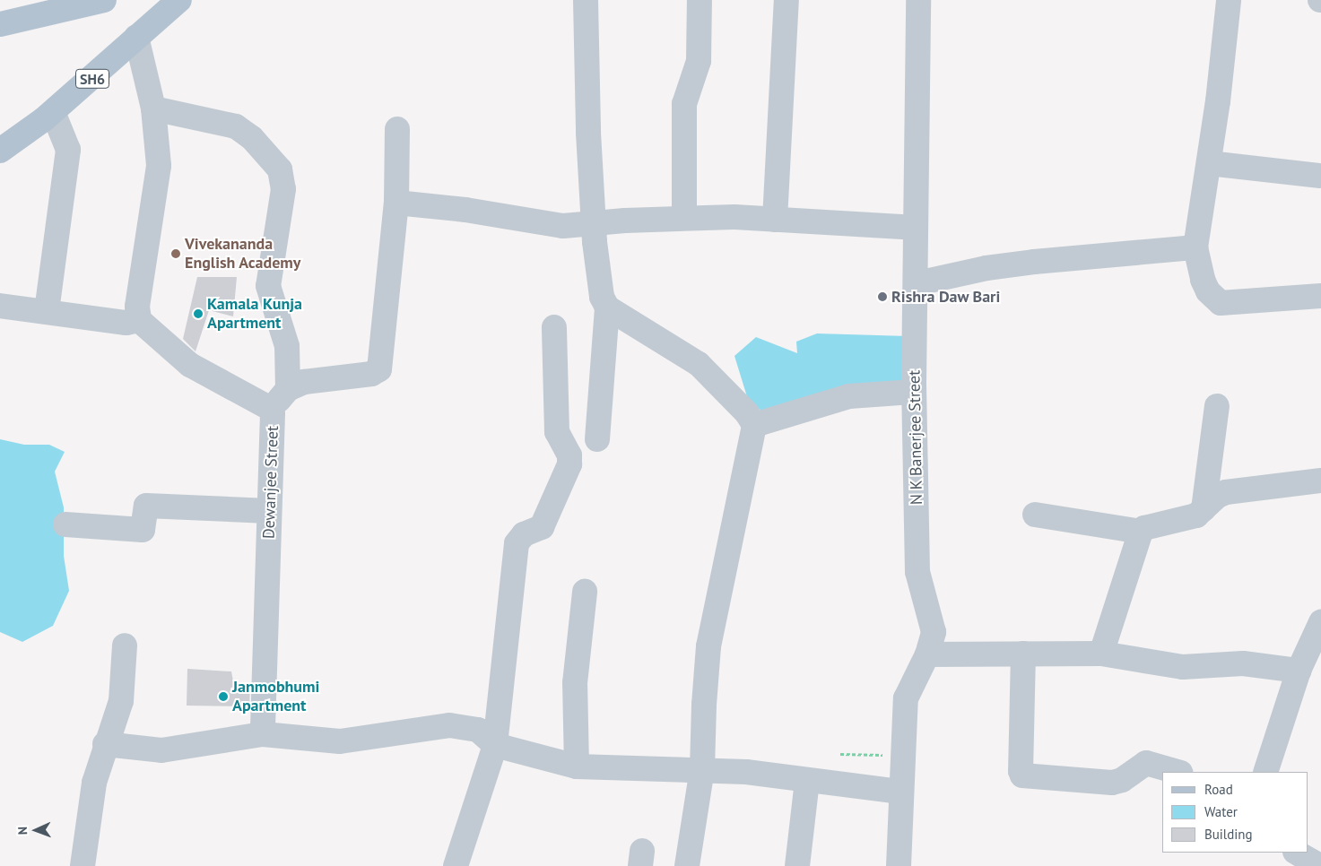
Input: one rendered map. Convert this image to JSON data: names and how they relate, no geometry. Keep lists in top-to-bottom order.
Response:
{
  "streets": {
    "main road": ["SH6"],
    "street": ["N K Banerjee Street", "Dewanjee Street"]
  },
  "places": [
    "Vivekananda English Academy",
    "Rishra Daw Bari",
    "Kamala Kunja Apartment",
    "Janmobhumi Apartment"
  ],
  "legend": ["Road", "Water", "Building"],
  "north": "left"
}
